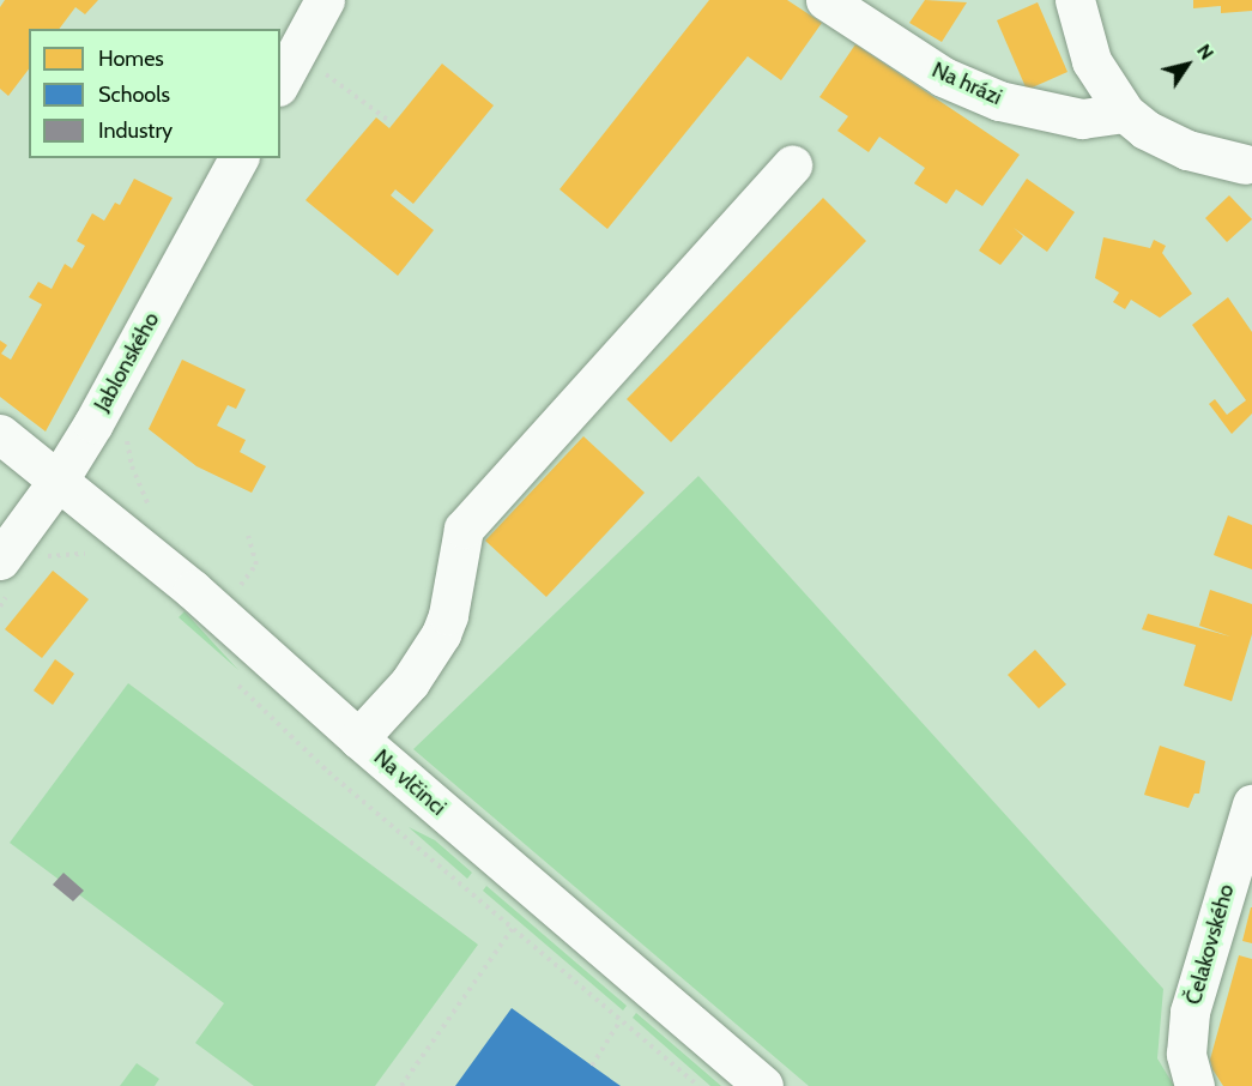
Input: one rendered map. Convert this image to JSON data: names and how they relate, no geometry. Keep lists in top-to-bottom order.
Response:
{
  "streets": {
    "street": [
      "Na hrázi",
      "Jablonského",
      "Na vlčinci",
      "Čelakovského"
    ]
  },
  "crossings": [
    ["Jablonského", "Na vlčinci"]
  ],
  "legend": ["Homes", "Schools", "Industry"],
  "north": "top right"
}
